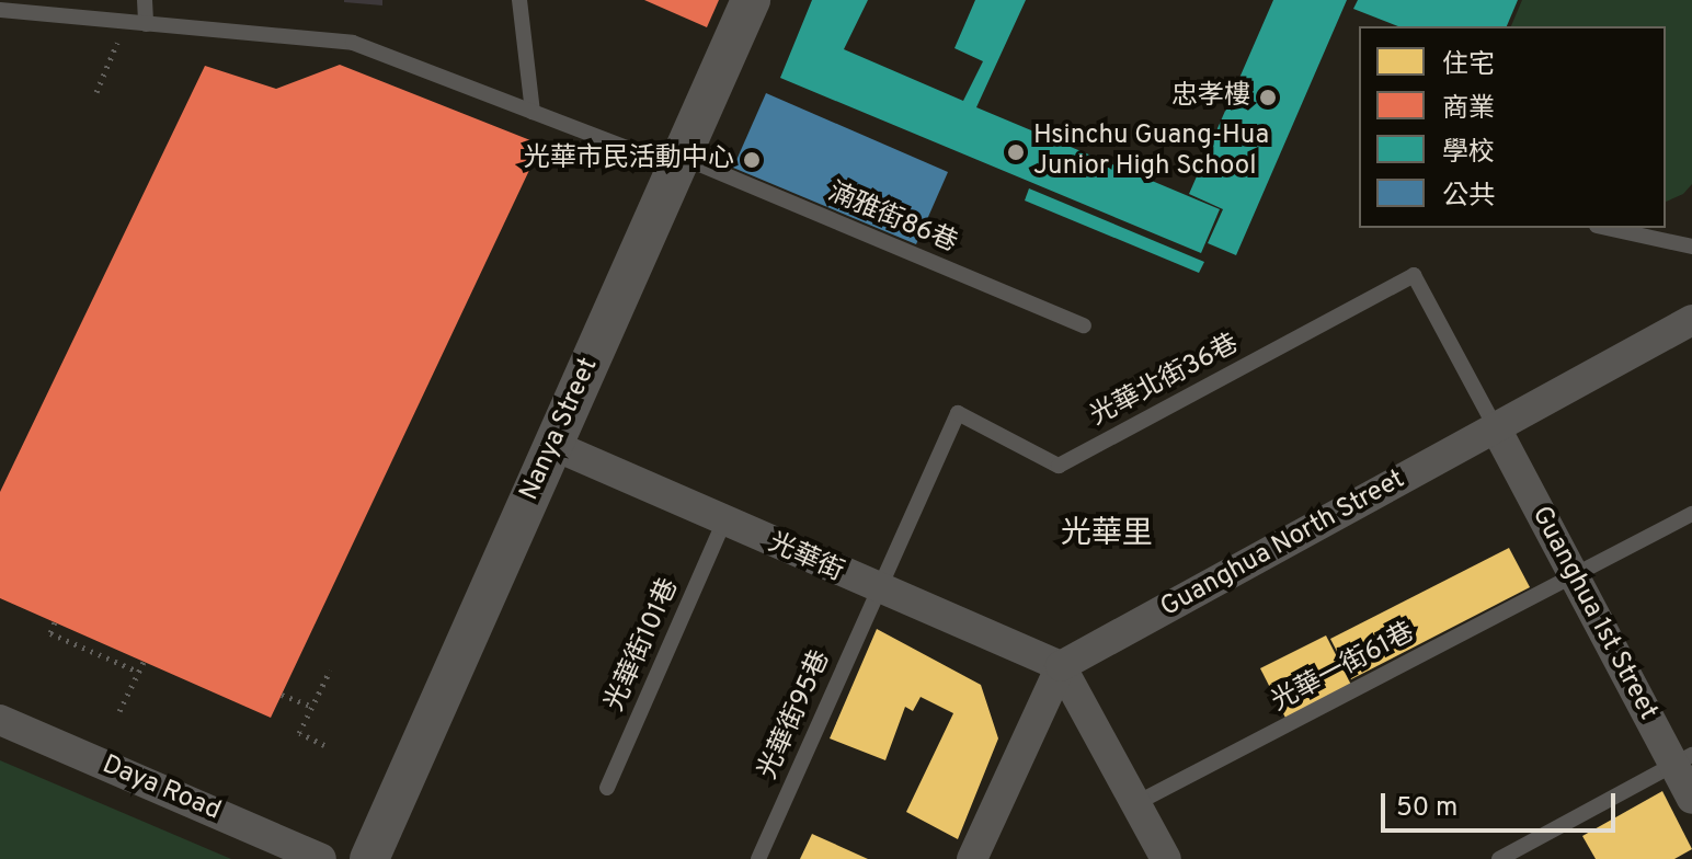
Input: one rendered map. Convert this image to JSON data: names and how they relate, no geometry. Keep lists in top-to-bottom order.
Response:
{
  "streets": {
    "street": [
      "Nanya Street",
      "Guanghua North Street",
      "光華街",
      "Guanghua 1st Street",
      "Daya Road"
    ],
    "lane": [
      "湳雅街86巷",
      "光華北街36巷",
      "光華街101巷",
      "光華一街61巷",
      "光華街95巷"
    ]
  },
  "crossings": [
    ["湳雅街86巷", "Nanya Street"],
    ["光華北街36巷", "Guanghua North Street"],
    ["光華北街36巷", "光華街"],
    ["光華北街36巷", "Guanghua 1st Street"],
    ["光華北街36巷", "光華街95巷"],
    ["Nanya Street", "光華街"],
    ["Guanghua North Street", "光華街"],
    ["Guanghua North Street", "Guanghua 1st Street"],
    ["光華街", "光華街101巷"],
    ["光華街", "光華街95巷"],
    ["Guanghua 1st Street", "光華一街61巷"]
  ],
  "districts": ["光華里"],
  "places": ["忠孝樓", "Hsinchu Guang-Hua Junior High School", "光華市民活動中心"],
  "legend": [
    "住宅",
    "商業",
    "學校",
    "公共"
  ],
  "scale_bar": "50 m"
}
